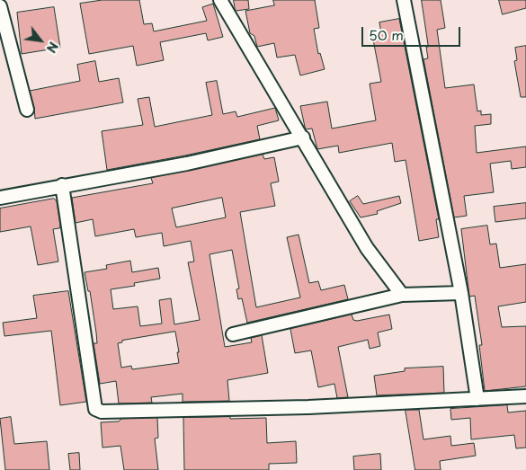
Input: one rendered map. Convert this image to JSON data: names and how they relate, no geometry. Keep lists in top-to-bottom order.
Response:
{
  "scale_bar": "50 m",
  "north": "bottom right"
}
